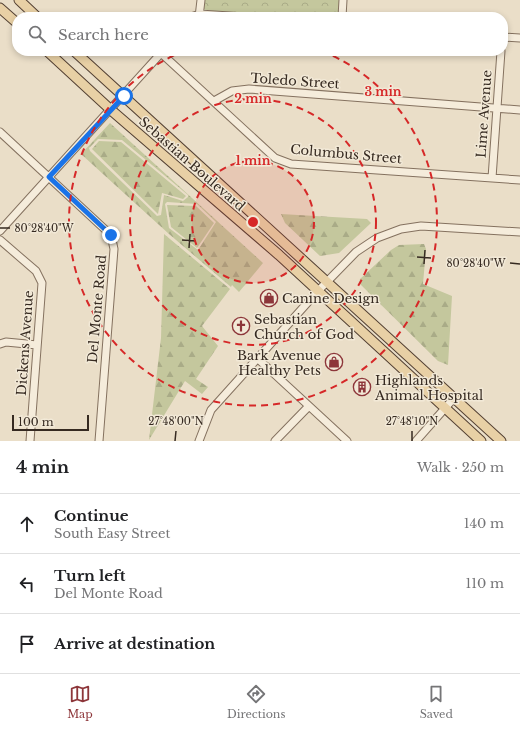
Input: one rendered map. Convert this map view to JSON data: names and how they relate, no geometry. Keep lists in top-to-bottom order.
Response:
{
  "streets": {
    "main road": ["Sebastian Boulevard"],
    "street": [
      "Toledo Street",
      "Lime Avenue",
      "Columbus Street",
      "Del Monte Road",
      "Dickens Avenue"
    ]
  },
  "crossings": [
    ["Toledo Street", "Lime Avenue"],
    ["Toledo Street", "Columbus Street"],
    ["Lime Avenue", "Columbus Street"]
  ],
  "places": {
    "shop": ["Canine Design", "Bark Avenue Healthy Pets"],
    "church": ["Sebastian Church of God"],
    "building": ["Highlands Animal Hospital"]
  },
  "scale_bar": "100 m",
  "page": {
    "search": "Search here",
    "scale": "100 m",
    "heading": ["4 min", "Walk · 250 m"],
    "list": [
      ["Continue", "South Easy Street", "140 m"],
      ["Turn left", "Del Monte Road", "110 m"],
      "Arrive at destination"
    ],
    "nav": ["Map", "Directions", "Saved"]
  },
  "coordinates": ["80°28'40\"W", "27°48'00\"N", "27°48'10\"N"],
  "rings": ["3 min", "2 min", "1 min"]
}
